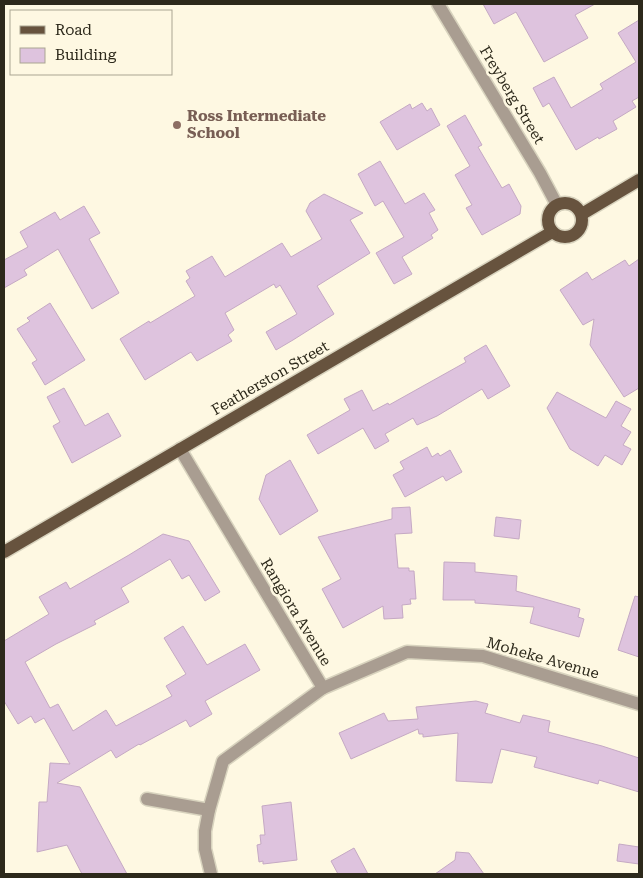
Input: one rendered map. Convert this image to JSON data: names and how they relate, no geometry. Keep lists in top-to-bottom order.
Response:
{
  "streets": {
    "main road": ["Featherston Street"],
    "street": ["Freyberg Street", "Rangiora Avenue", "Moheke Avenue"]
  },
  "crossings": [
    ["Freyberg Street", "Featherston Street"],
    ["Featherston Street", "Rangiora Avenue"],
    ["Rangiora Avenue", "Moheke Avenue"]
  ],
  "places": ["Ross Intermediate School"],
  "legend": ["Road", "Building"]
}
